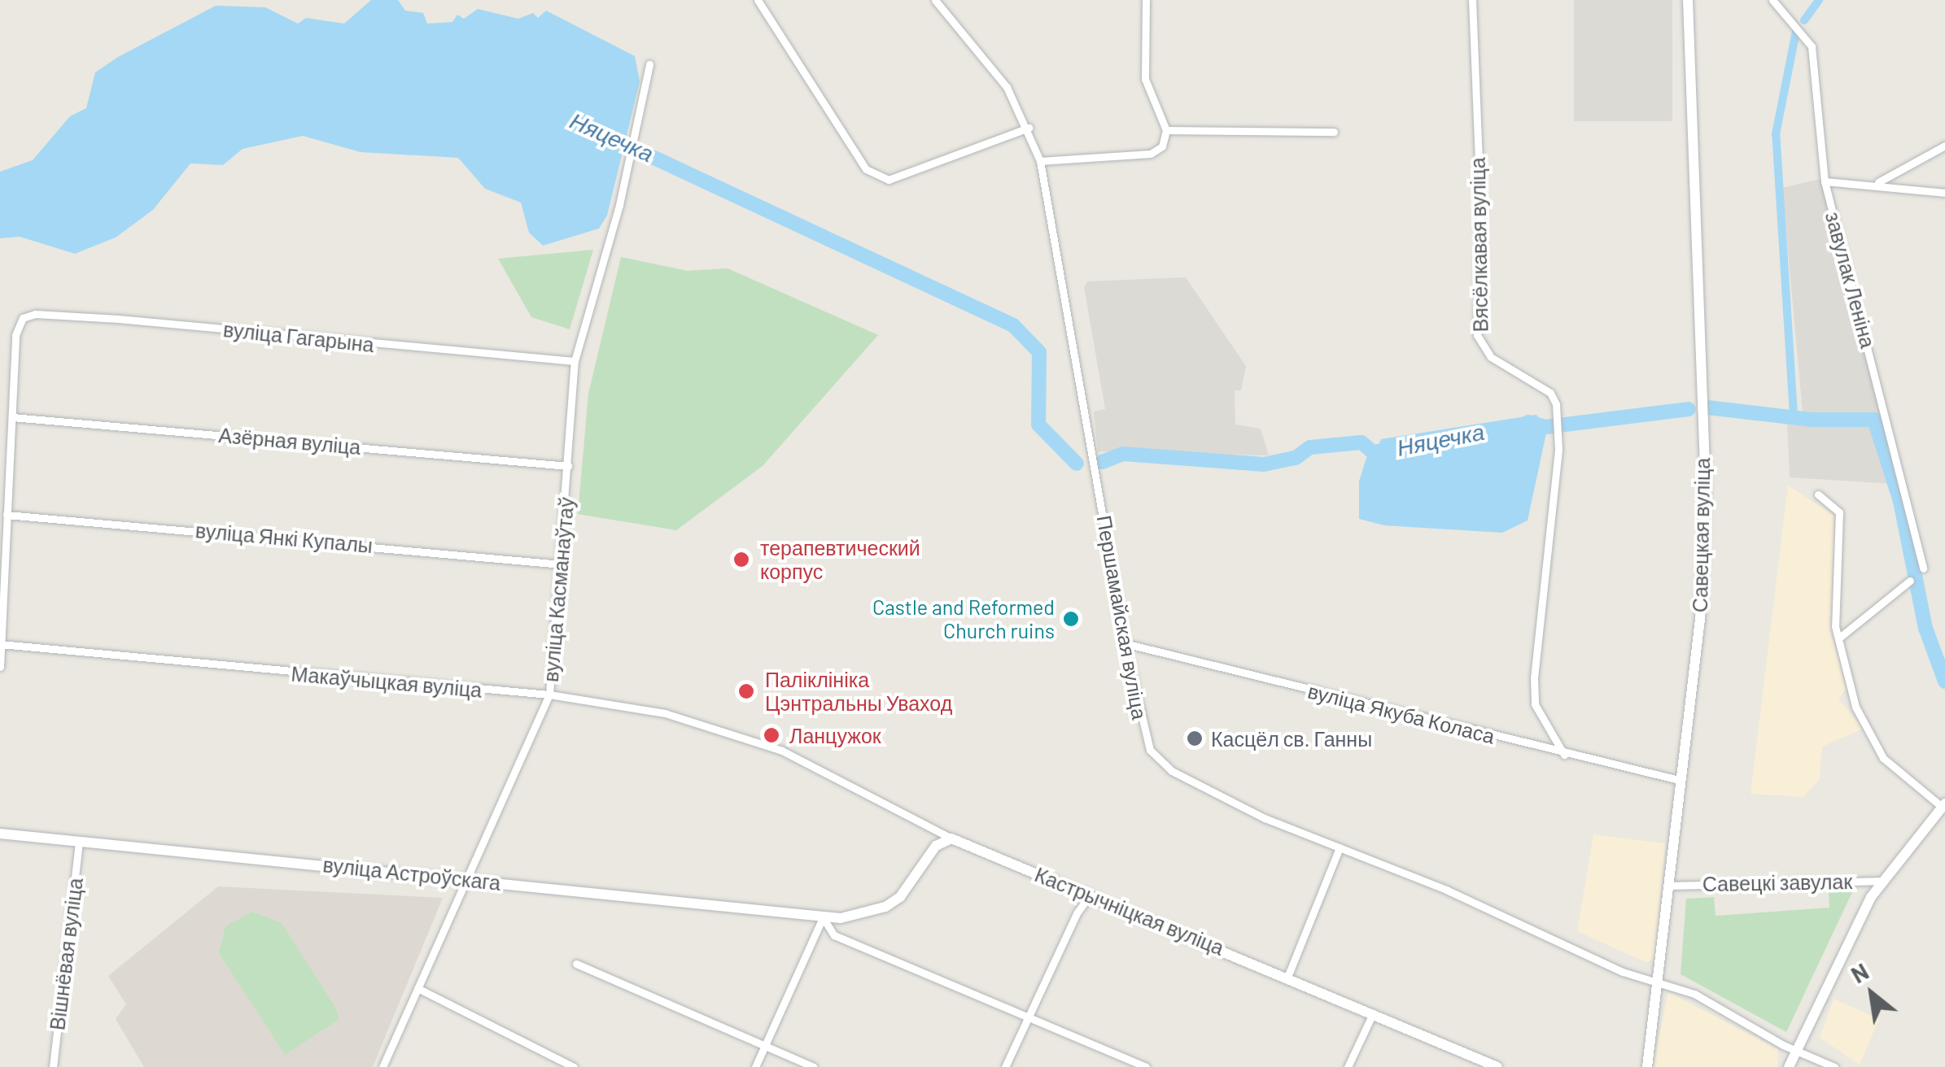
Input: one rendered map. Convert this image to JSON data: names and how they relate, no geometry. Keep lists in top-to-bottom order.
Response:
{
  "streets": {
    "street": [
      "Вясёлкавая вуліца",
      "завулак Леніна",
      "вуліца Гагарына",
      "Азёрная вуліца",
      "Савецкая вуліца",
      "вуліца Янкі Купалы",
      "вуліца Касманаўтаў",
      "Першамайская вуліца",
      "Макаўчыцкая вуліца",
      "вуліца Якуба Коласа",
      "вуліца Астроўскага",
      "Савецкі завулак",
      "Кастрычніцкая вуліца",
      "Вішнёвая вуліца"
    ]
  },
  "crossings": [
    ["Вясёлкавая вуліца", "вуліца Якуба Коласа"],
    ["вуліца Гагарына", "Азёрная вуліца"],
    ["вуліца Гагарына", "вуліца Касманаўтаў"],
    ["Азёрная вуліца", "вуліца Касманаўтаў"],
    ["Савецкая вуліца", "Першамайская вуліца"],
    ["Савецкая вуліца", "вуліца Якуба Коласа"],
    ["Савецкая вуліца", "Савецкі завулак"],
    ["вуліца Янкі Купалы", "вуліца Касманаўтаў"],
    ["вуліца Касманаўтаў", "Макаўчыцкая вуліца"],
    ["вуліца Касманаўтаў", "вуліца Астроўскага"],
    ["Першамайская вуліца", "вуліца Якуба Коласа"],
    ["Макаўчыцкая вуліца", "Кастрычніцкая вуліца"],
    ["вуліца Астроўскага", "Кастрычніцкая вуліца"],
    ["вуліца Астроўскага", "Вішнёвая вуліца"]
  ],
  "water": ["Няцечка"],
  "places": [
    "терапевтический корпус",
    "Castle and Reformed Church ruins",
    "Паліклініка Цэнтральны Уваход",
    "Ланцужок",
    "Касцёл св. Ганны"
  ],
  "north": "top left"
}
